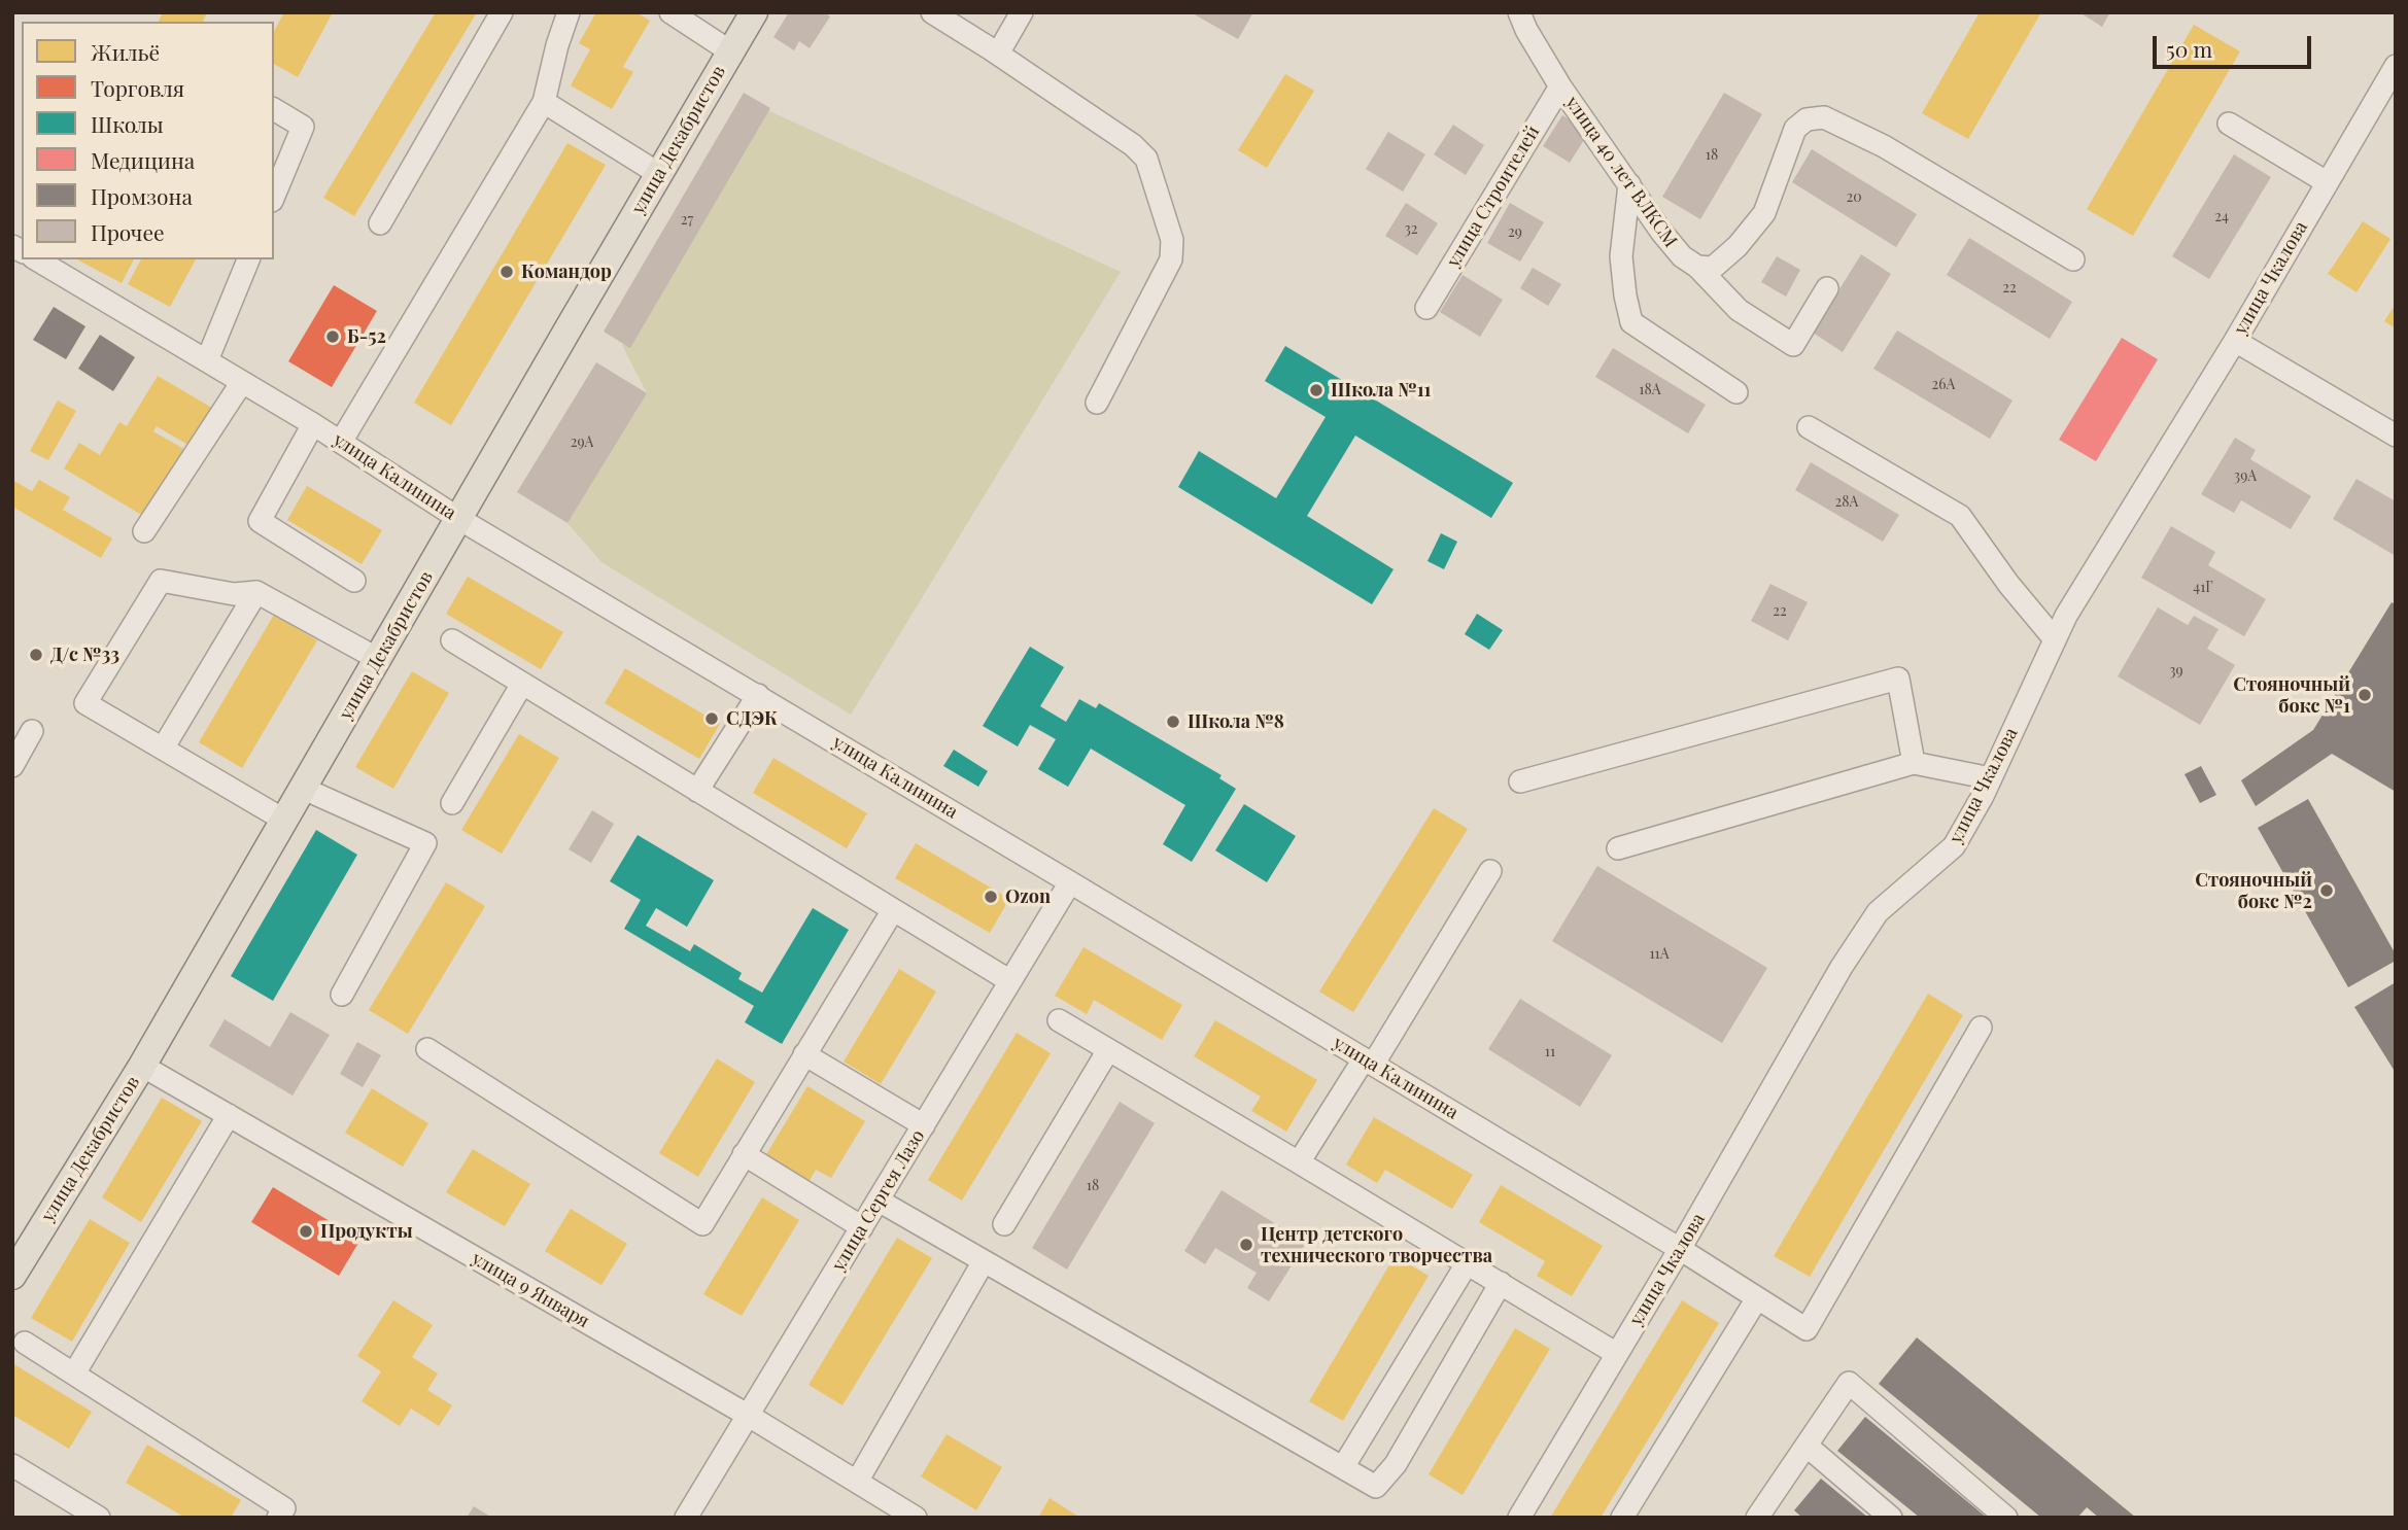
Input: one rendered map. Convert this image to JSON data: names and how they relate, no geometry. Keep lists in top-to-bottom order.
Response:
{
  "streets": {
    "main road": ["улица Декабристов"],
    "street": [
      "улица 40 лет ВЛКСМ",
      "улица Строителей",
      "улица Чкалова",
      "улица Калинина",
      "улица Сергея Лазо",
      "улица 9 Января"
    ]
  },
  "crossings": [
    ["улица Декабристов", "улица Калинина"],
    ["улица Декабристов", "улица 9 Января"],
    ["улица 40 лет ВЛКСМ", "улица Строителей"],
    ["улица Чкалова", "улица Калинина"],
    ["улица Калинина", "улица Сергея Лазо"],
    ["улица Сергея Лазо", "улица 9 Января"]
  ],
  "places": [
    "Командор",
    "Б-52",
    "Школа №11",
    "Д/с №33",
    "Стояночный бокс №1",
    "СДЭК",
    "Школа №8",
    "Стояночный бокс №2",
    "Ozon",
    "Продукты",
    "Центр детского технического творчества"
  ],
  "house_numbers": [
    "18",
    "20",
    "24",
    "27",
    "32",
    "29",
    "22",
    "26А",
    "18А",
    "29А",
    "39А",
    "28А",
    "41Г",
    "22",
    "39",
    "11А",
    "11",
    "18"
  ],
  "legend": [
    "Жильё",
    "Торговля",
    "Школы",
    "Медицина",
    "Промзона",
    "Прочее"
  ],
  "scale_bar": "50 m"
}
